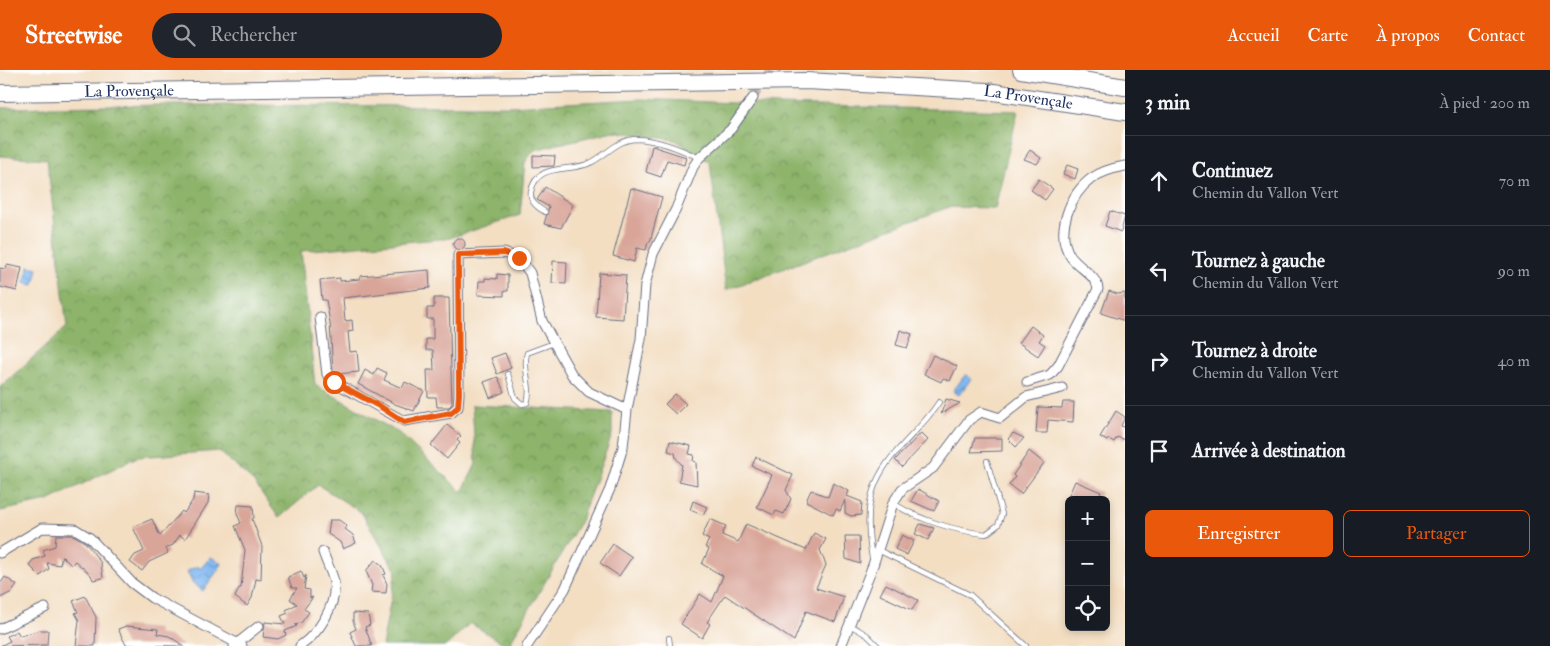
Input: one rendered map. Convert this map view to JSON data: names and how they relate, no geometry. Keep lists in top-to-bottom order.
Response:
{
  "streets": {
    "highway": ["La Provençale"]
  },
  "page": {
    "header": "Streetwise",
    "search": "Rechercher",
    "nav": [
      "Accueil",
      "Carte",
      "À propos",
      "Contact"
    ],
    "heading": ["3 min", "À pied · 200 m"],
    "list": [
      ["Continuez", "Chemin du Vallon Vert", "70 m"],
      ["Tournez à gauche", "Chemin du Vallon Vert", "90 m"],
      ["Tournez à droite", "Chemin du Vallon Vert", "40 m"],
      "Arrivée à destination"
    ],
    "buttons": ["Enregistrer", "Partager"],
    "map_buttons": ["+", "−"]
  }
}
